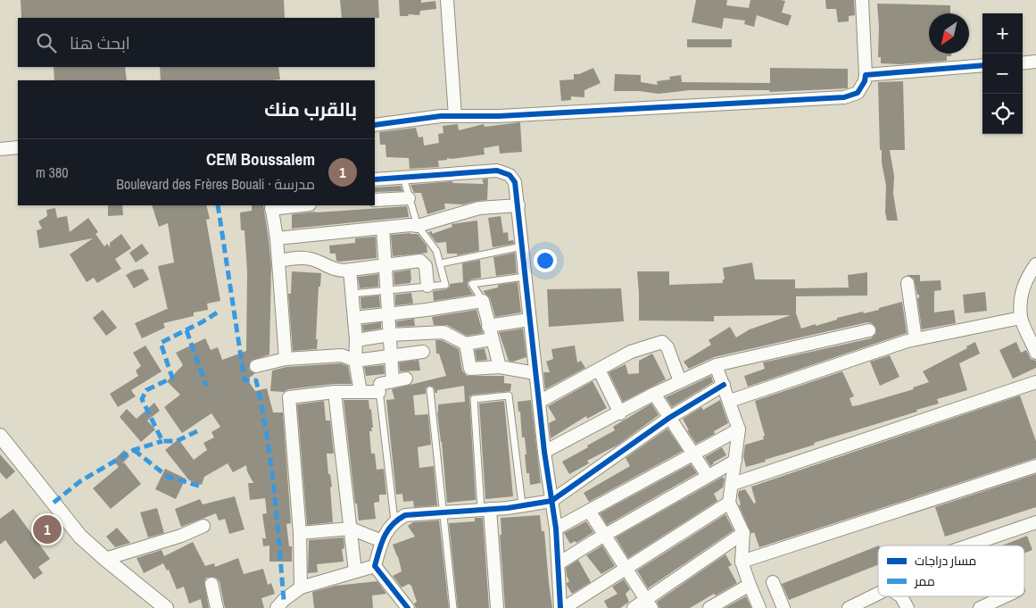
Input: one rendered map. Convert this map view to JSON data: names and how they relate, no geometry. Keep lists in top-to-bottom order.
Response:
{
  "legend": ["مسار دراجات", "ممر"],
  "north": "bottom left",
  "page": {
    "map_buttons": ["+", "−"],
    "search": "ابحث هنا",
    "heading": "بالقرب منك",
    "list": [
      {
        "mark": "1",
        "name": "CEM Boussalem",
        "note": "مدرسة · Boulevard des Frères Bouali",
        "value": "380 m"
      }
    ],
    "pins": "1"
  }
}
